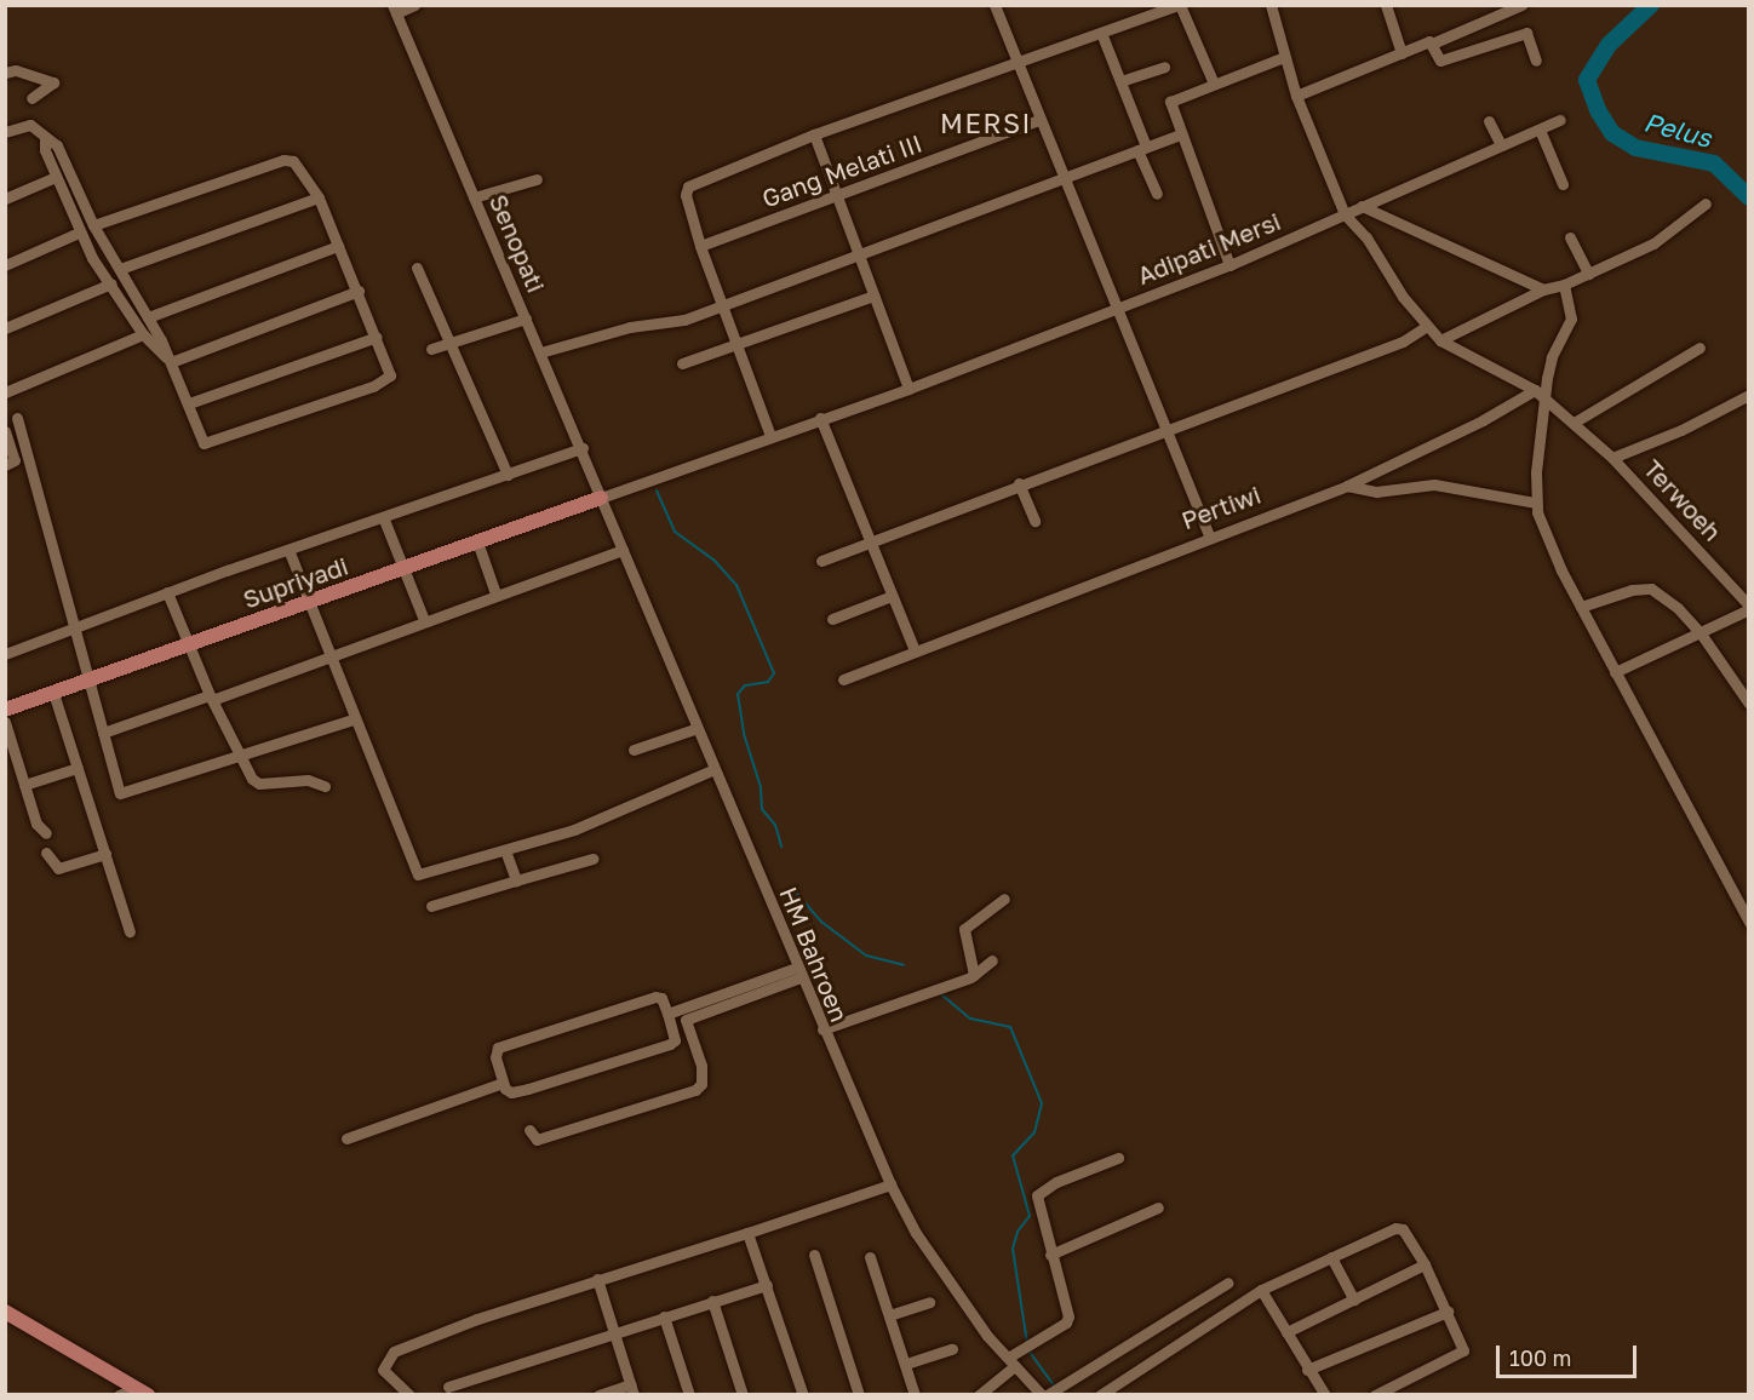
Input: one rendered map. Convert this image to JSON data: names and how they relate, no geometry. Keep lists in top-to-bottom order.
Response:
{
  "streets": {
    "main road": ["Supriyadi"],
    "street": [
      "Gang Melati III",
      "Senopati",
      "Adipati Mersi",
      "Terwoeh",
      "Pertiwi",
      "HM Bahroen"
    ]
  },
  "crossings": [
    ["Senopati", "Adipati Mersi"],
    ["Senopati", "Supriyadi"],
    ["Senopati", "HM Bahroen"],
    ["Adipati Mersi", "Supriyadi"],
    ["Adipati Mersi", "HM Bahroen"],
    ["Supriyadi", "HM Bahroen"]
  ],
  "districts": ["MERSI"],
  "water": ["Pelus"],
  "scale_bar": "100 m"
}
